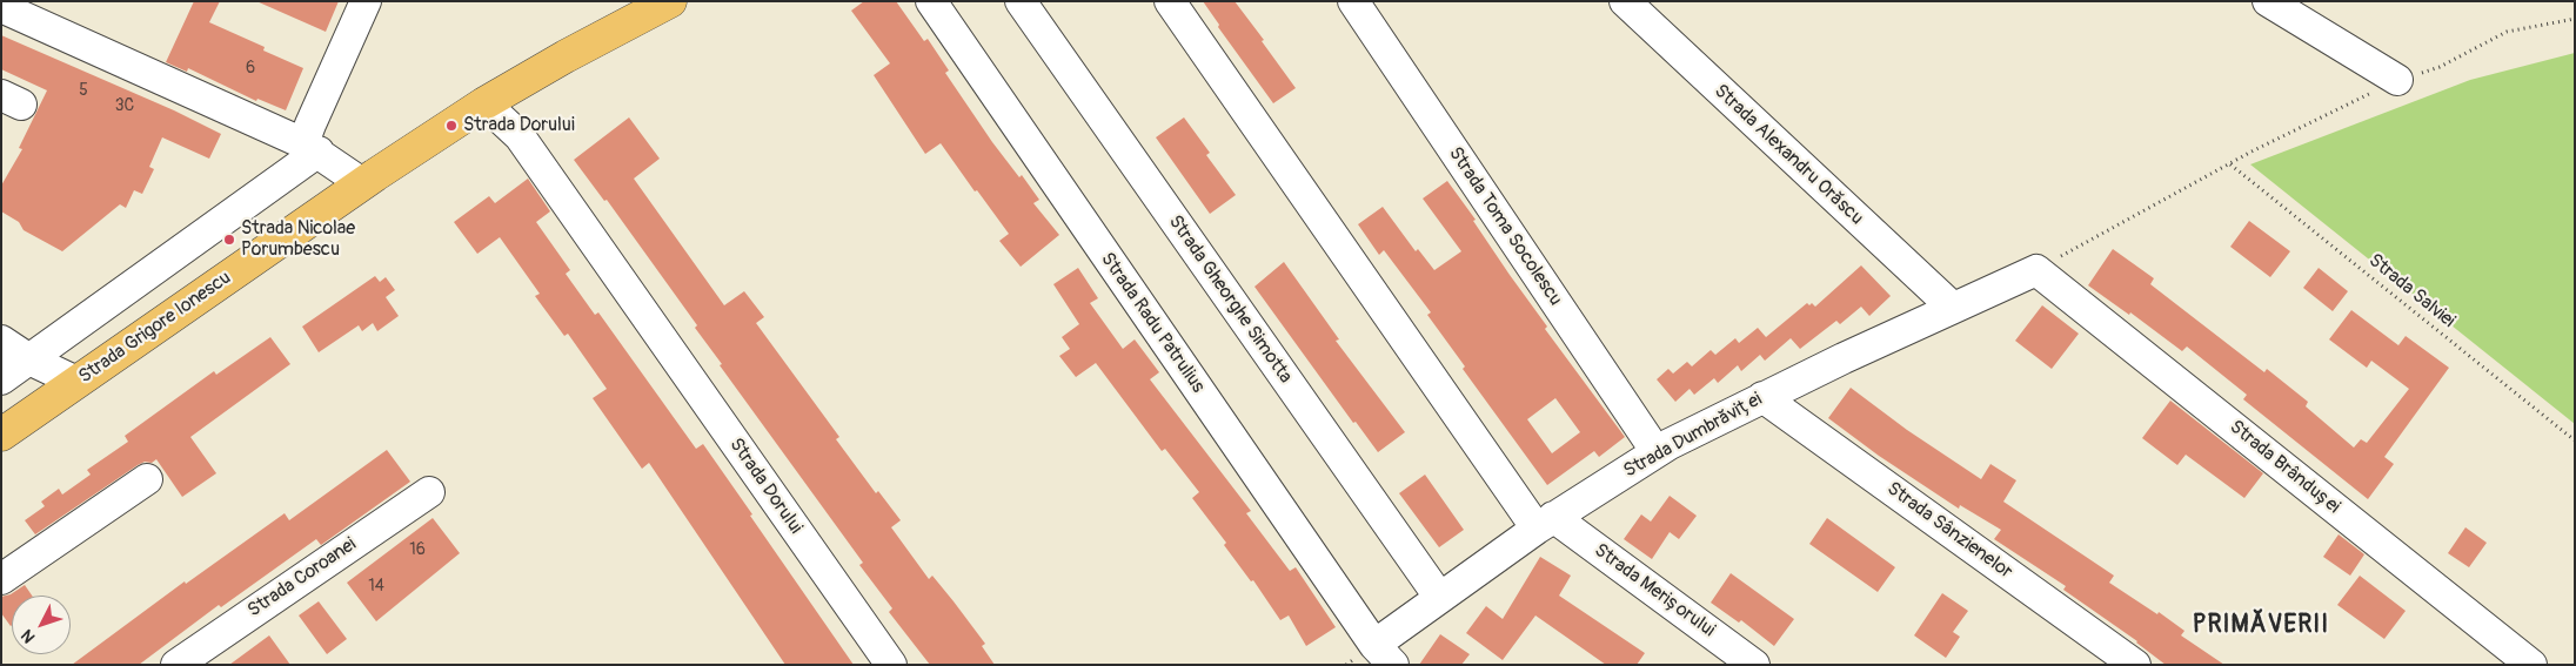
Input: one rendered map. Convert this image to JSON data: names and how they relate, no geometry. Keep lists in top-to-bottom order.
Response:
{
  "streets": {
    "main road": ["Strada Grigore Ionescu"],
    "street": [
      "Strada Alexandru Orăscu",
      "Strada Toma Socolescu",
      "Strada Gheorghe Simotta",
      "Strada Radu Patrulius",
      "Strada Dumbrăviței",
      "Strada Brândușei",
      "Strada Dorului",
      "Strada Sânzienelor",
      "Strada Coroanei",
      "Strada Merișorului"
    ],
    "path": ["Strada Salviei"]
  },
  "crossings": [
    ["Strada Alexandru Orăscu", "Strada Dumbrăviței"],
    ["Strada Toma Socolescu", "Strada Dumbrăviței"],
    ["Strada Gheorghe Simotta", "Strada Dumbrăviței"],
    ["Strada Radu Patrulius", "Strada Dumbrăviței"],
    ["Strada Grigore Ionescu", "Strada Dorului"],
    ["Strada Dumbrăviței", "Strada Brândușei"],
    ["Strada Dumbrăviței", "Strada Sânzienelor"],
    ["Strada Dumbrăviței", "Strada Merișorului"]
  ],
  "districts": ["PRIMĂVERII"],
  "places": ["Strada Dorului", "Strada Nicolae Porumbescu"],
  "house_numbers": [
    "6",
    "5",
    "3C",
    "16",
    "14"
  ],
  "north": "bottom left"
}
